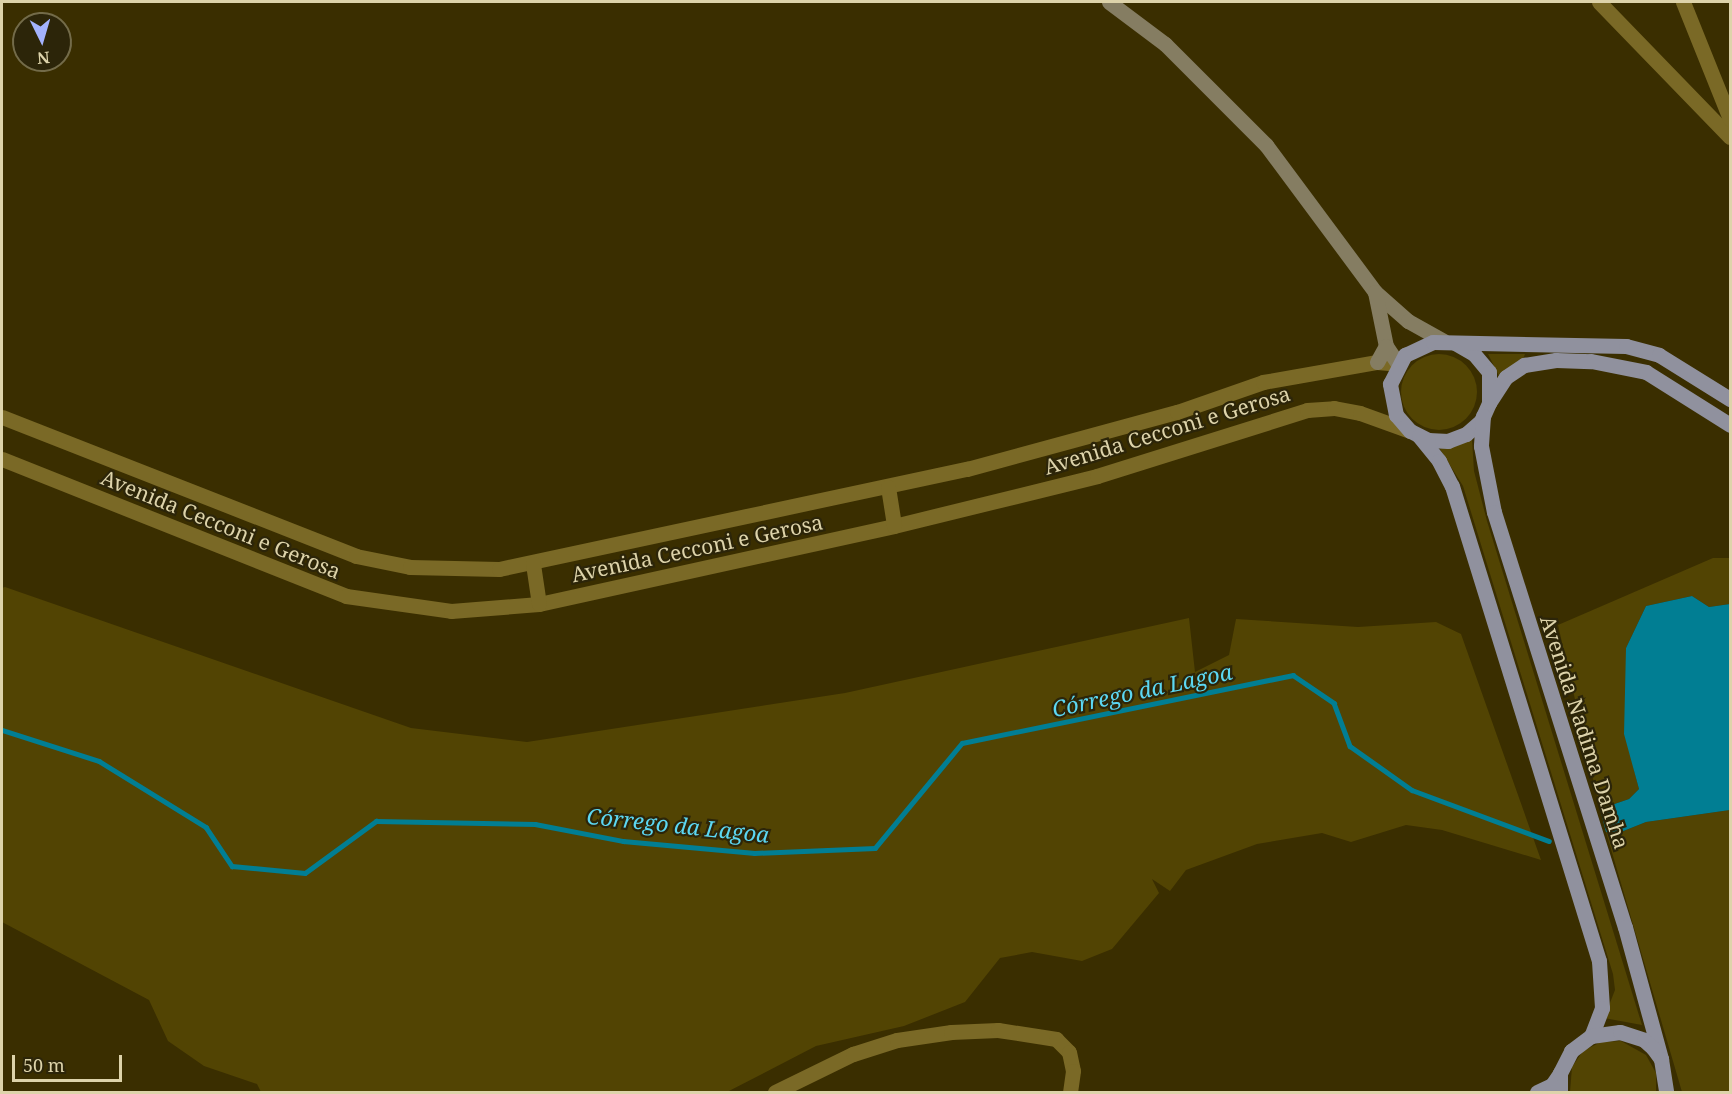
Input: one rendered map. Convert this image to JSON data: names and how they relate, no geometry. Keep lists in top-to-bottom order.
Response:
{
  "streets": {
    "main road": ["Avenida Nadima Damha"],
    "street": ["Avenida Cecconi e Gerosa"]
  },
  "crossings": [
    ["Avenida Cecconi e Gerosa", "Avenida Nadima Damha"]
  ],
  "water": ["Córrego da Lagoa"],
  "scale_bar": "50 m",
  "north": "bottom"
}
